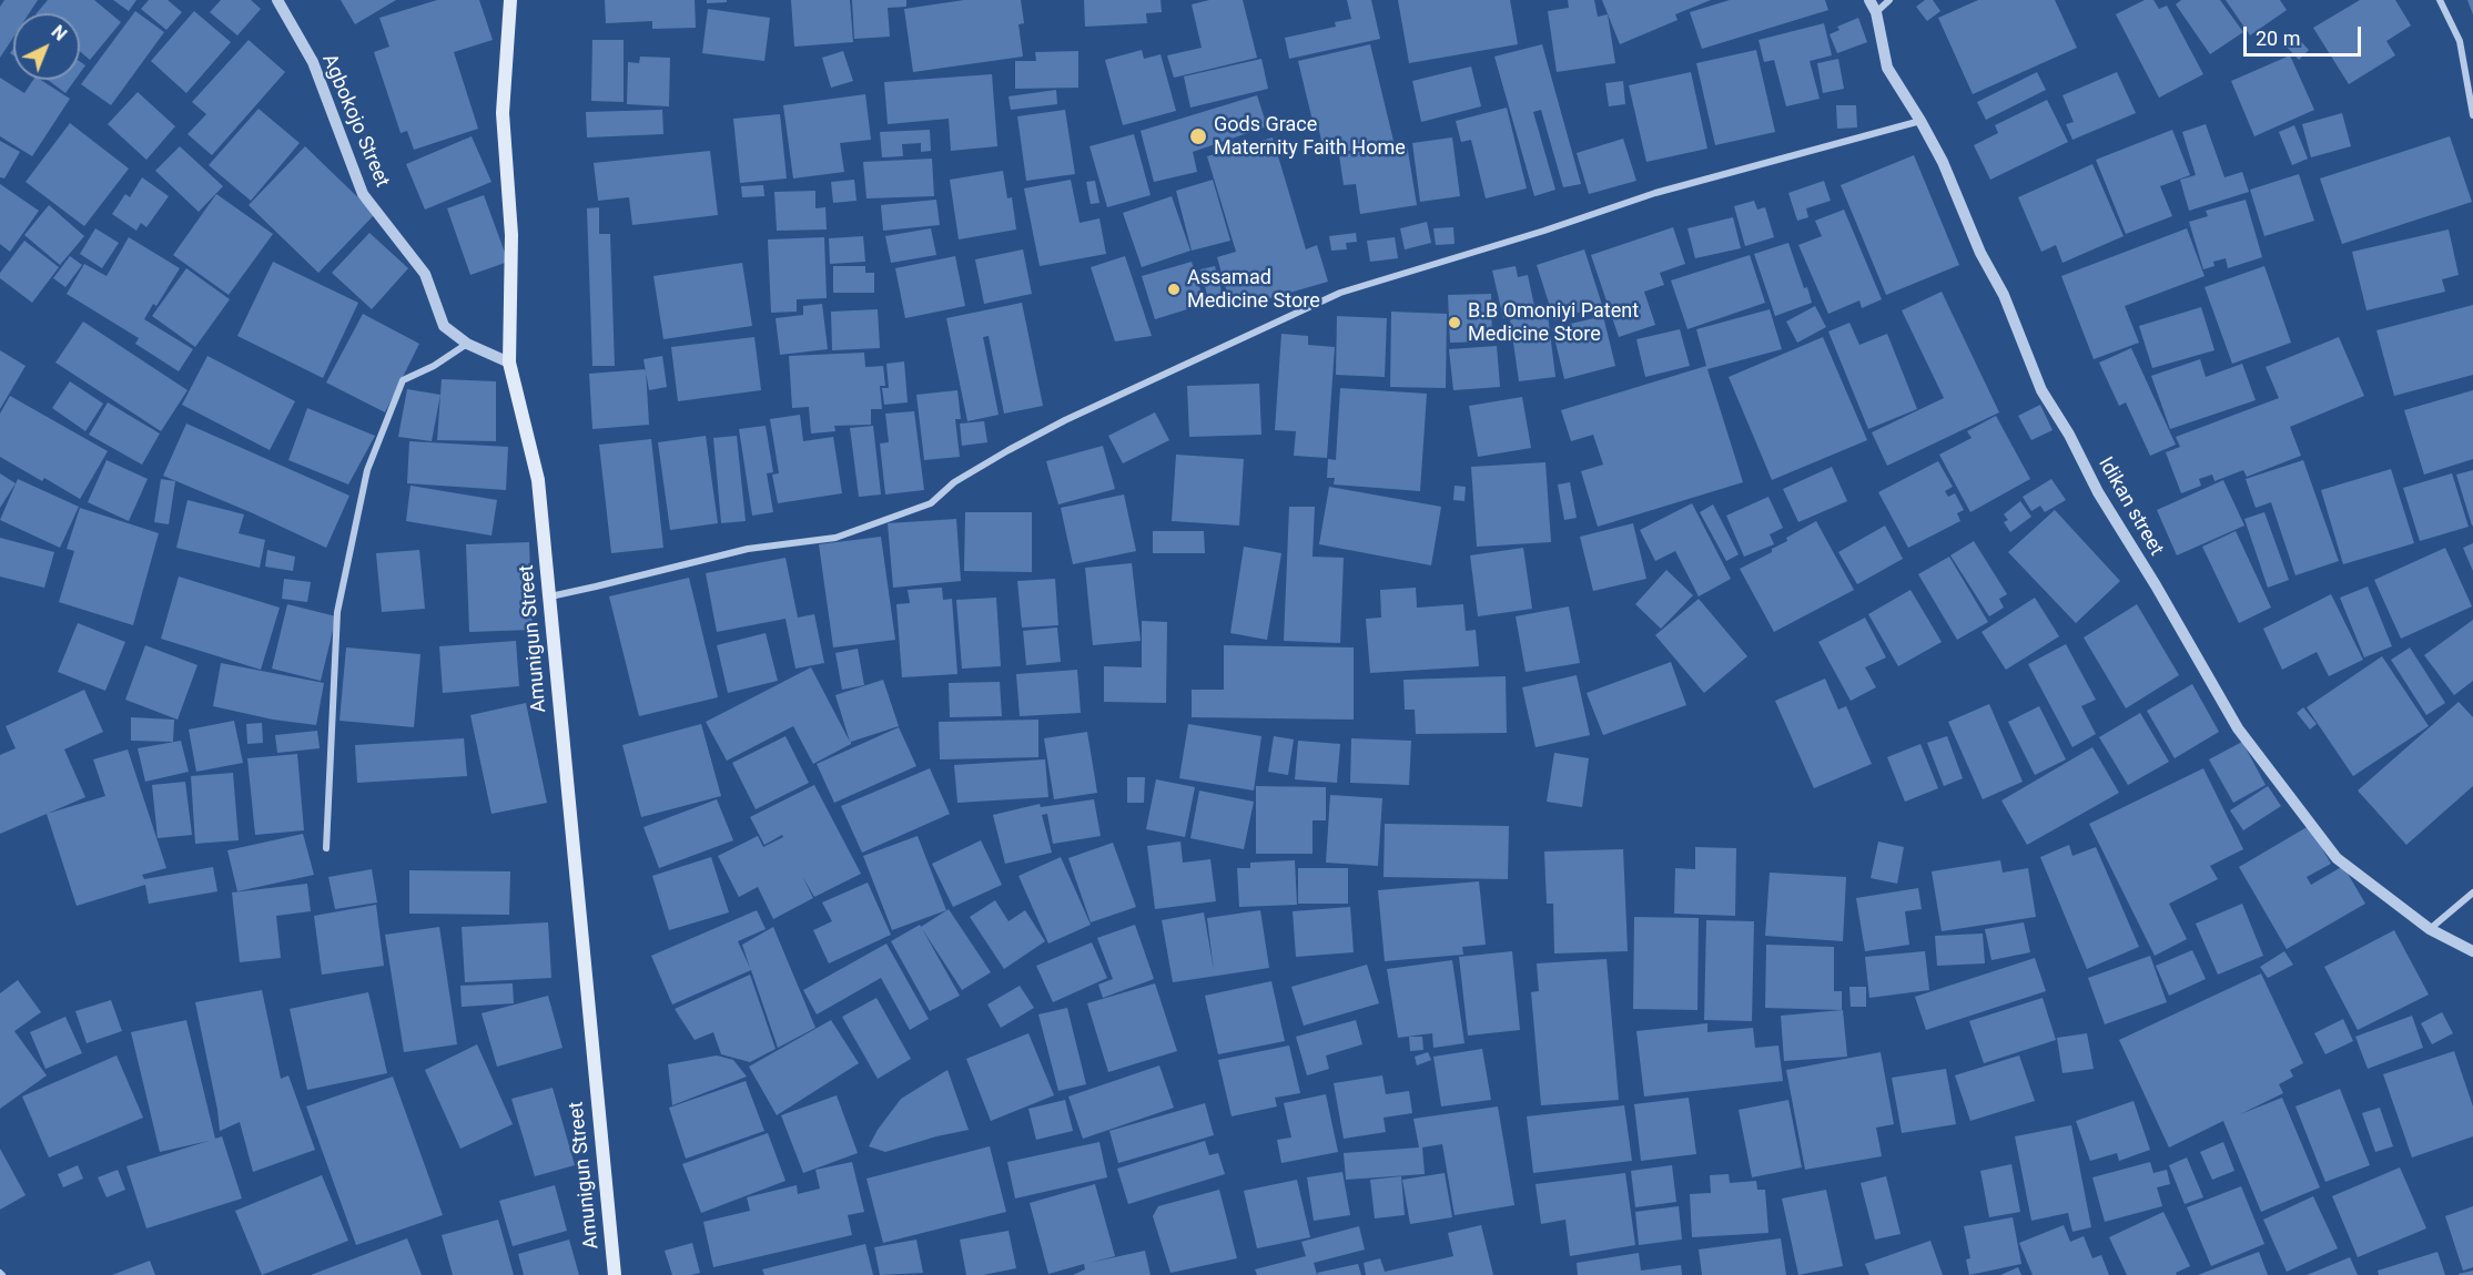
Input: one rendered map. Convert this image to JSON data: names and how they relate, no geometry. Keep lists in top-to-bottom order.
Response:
{
  "streets": {
    "main road": ["Amunigun Street"],
    "street": ["Agbokojo Street", "Idikan street"]
  },
  "crossings": [
    ["Agbokojo Street", "Amunigun Street"]
  ],
  "places": ["Gods Grace Maternity Faith Home", "Assamad Medicine Store", "B.B Omoniyi Patent Medicine Store"],
  "scale_bar": "20 m",
  "north": "top right"
}
